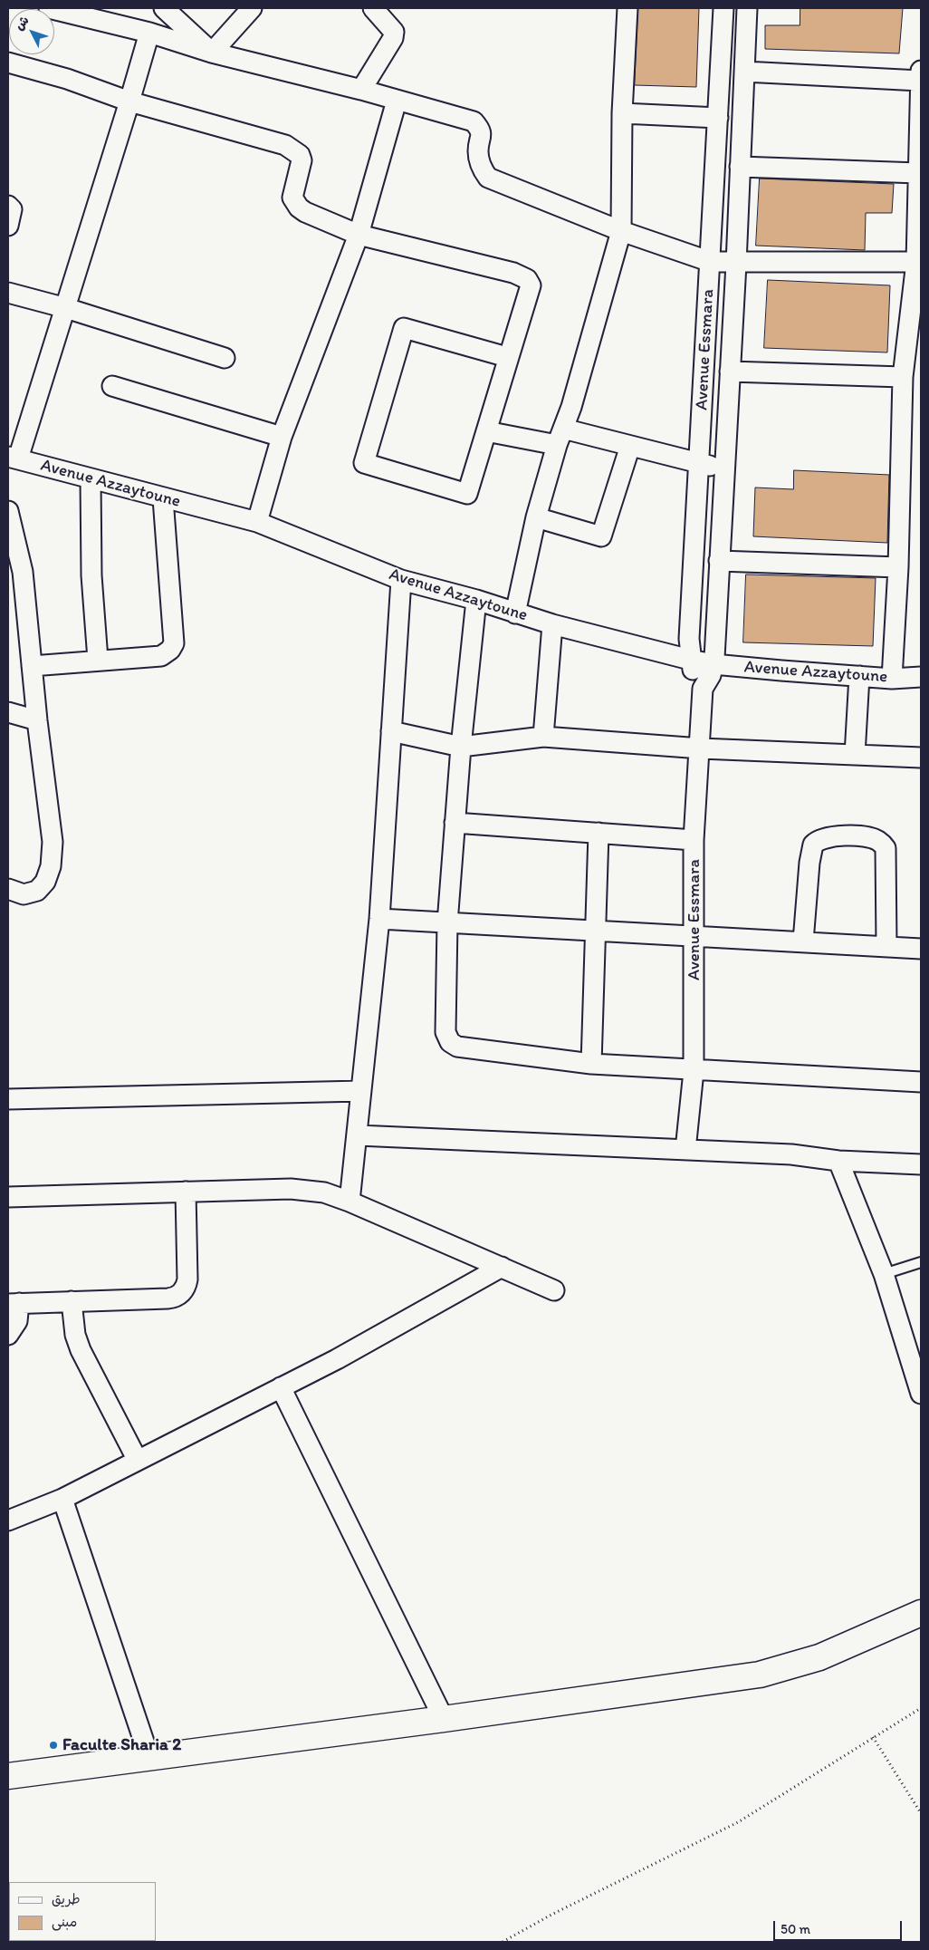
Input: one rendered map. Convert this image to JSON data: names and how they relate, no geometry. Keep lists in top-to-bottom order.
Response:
{
  "streets": {
    "street": ["Avenue Essmara", "Avenue Azzaytoune"]
  },
  "crossings": [
    ["Avenue Essmara", "Avenue Azzaytoune"]
  ],
  "places": ["Faculte Sharia 2"],
  "legend": ["طريق", "مبنى"],
  "scale_bar": "50 m",
  "north": "top left"
}
